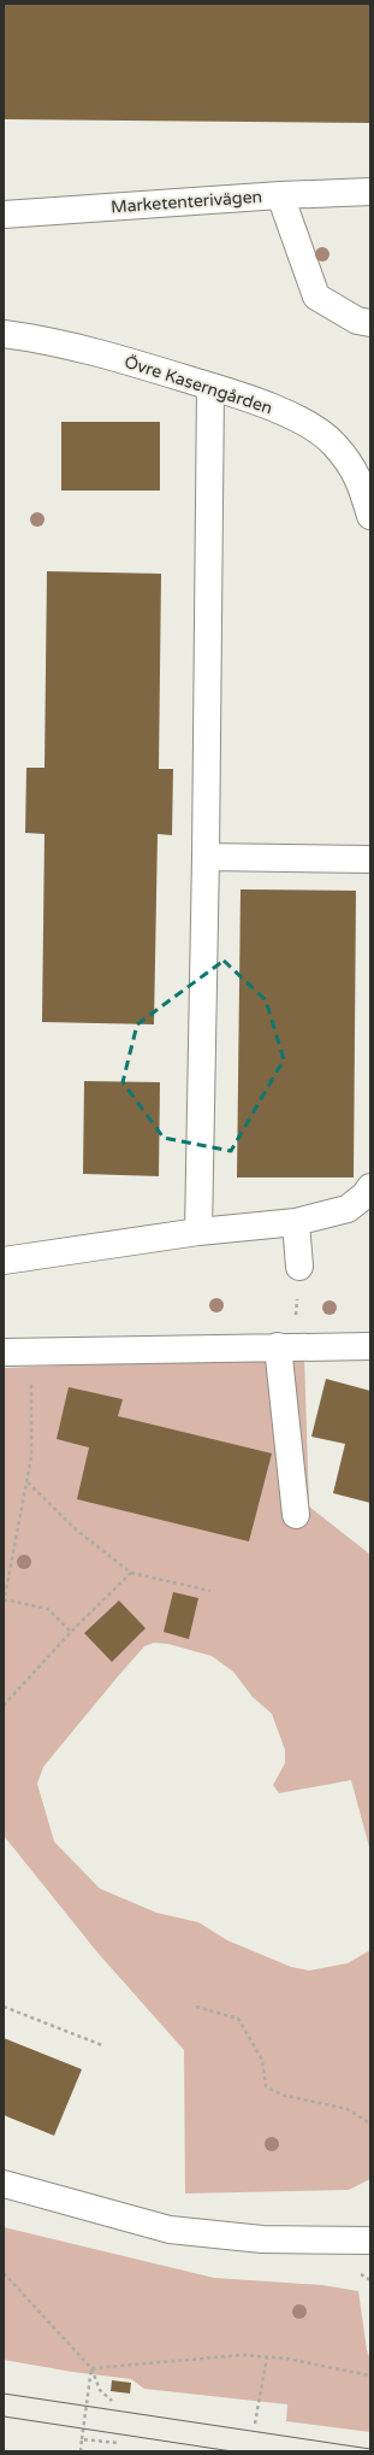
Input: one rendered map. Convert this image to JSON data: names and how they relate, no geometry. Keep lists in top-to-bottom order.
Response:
{
  "streets": {
    "street": ["Marketenterivägen", "Övre Kaserngården"]
  }
}
